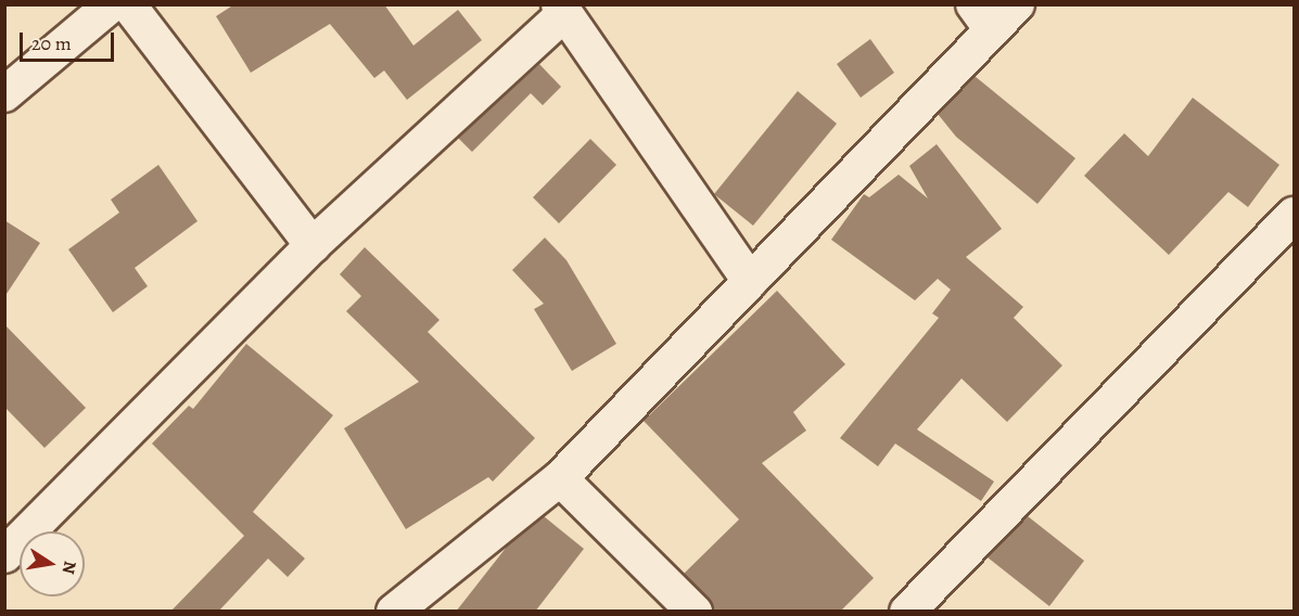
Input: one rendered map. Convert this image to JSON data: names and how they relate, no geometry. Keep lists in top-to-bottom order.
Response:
{
  "scale_bar": "20 m",
  "north": "right"
}
